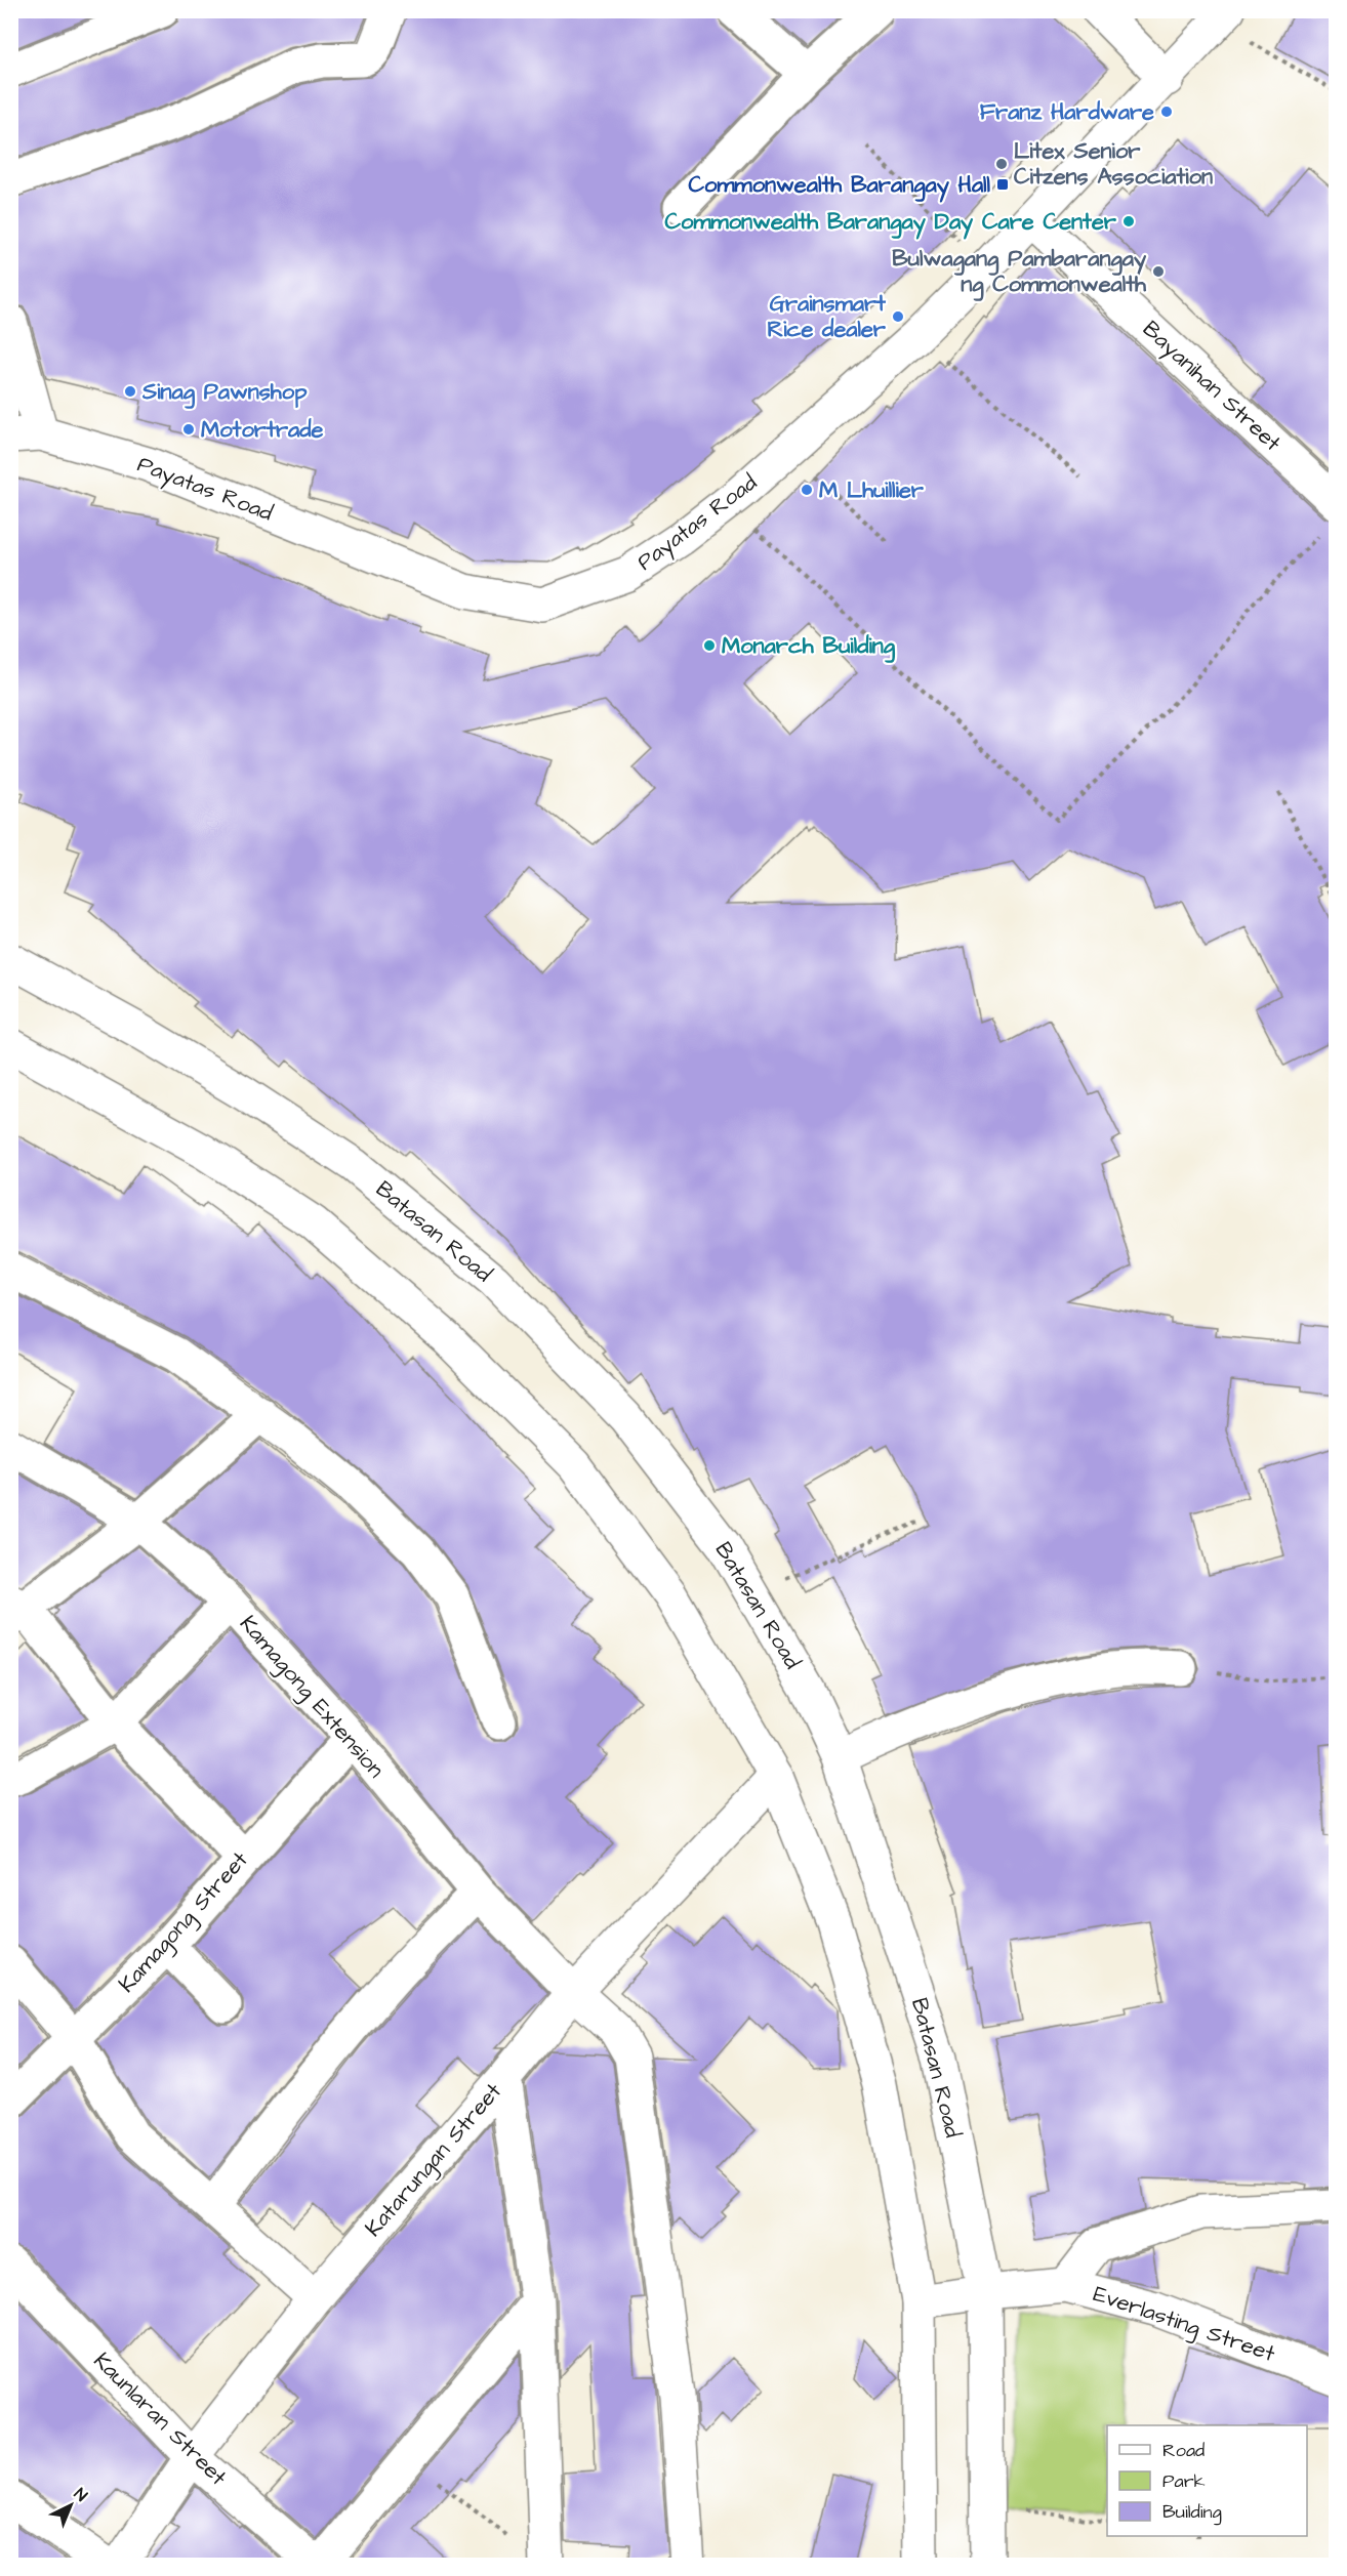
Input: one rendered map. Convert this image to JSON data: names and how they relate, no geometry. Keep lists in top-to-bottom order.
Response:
{
  "streets": {
    "street": [
      "Bayanihan Street",
      "Payatas Road",
      "Batasan Road",
      "Kamagong Extension",
      "Kamagong Street",
      "Katarungan Street",
      "Everlasting Street",
      "Kaunlaran Street"
    ]
  },
  "crossings": [
    ["Bayanihan Street", "Payatas Road"],
    ["Batasan Road", "Everlasting Street"],
    ["Kamagong Extension", "Kamagong Street"],
    ["Kamagong Extension", "Katarungan Street"],
    ["Katarungan Street", "Kaunlaran Street"]
  ],
  "places": {
    "other": [
      "Franz Hardware",
      "Litex Senior Citzens Association",
      "Commonwealth Barangay Day Care Center",
      "Bulwagang Pambarangay ng Commonwealth",
      "Grainsmart Rice dealer",
      "Sinag Pawnshop",
      "Motortrade",
      "M Lhuillier",
      "Monarch Building"
    ],
    "transit": ["Commonwealth Barangay Hall"]
  },
  "legend": ["Road", "Park", "Building"],
  "north": "top right"
}
